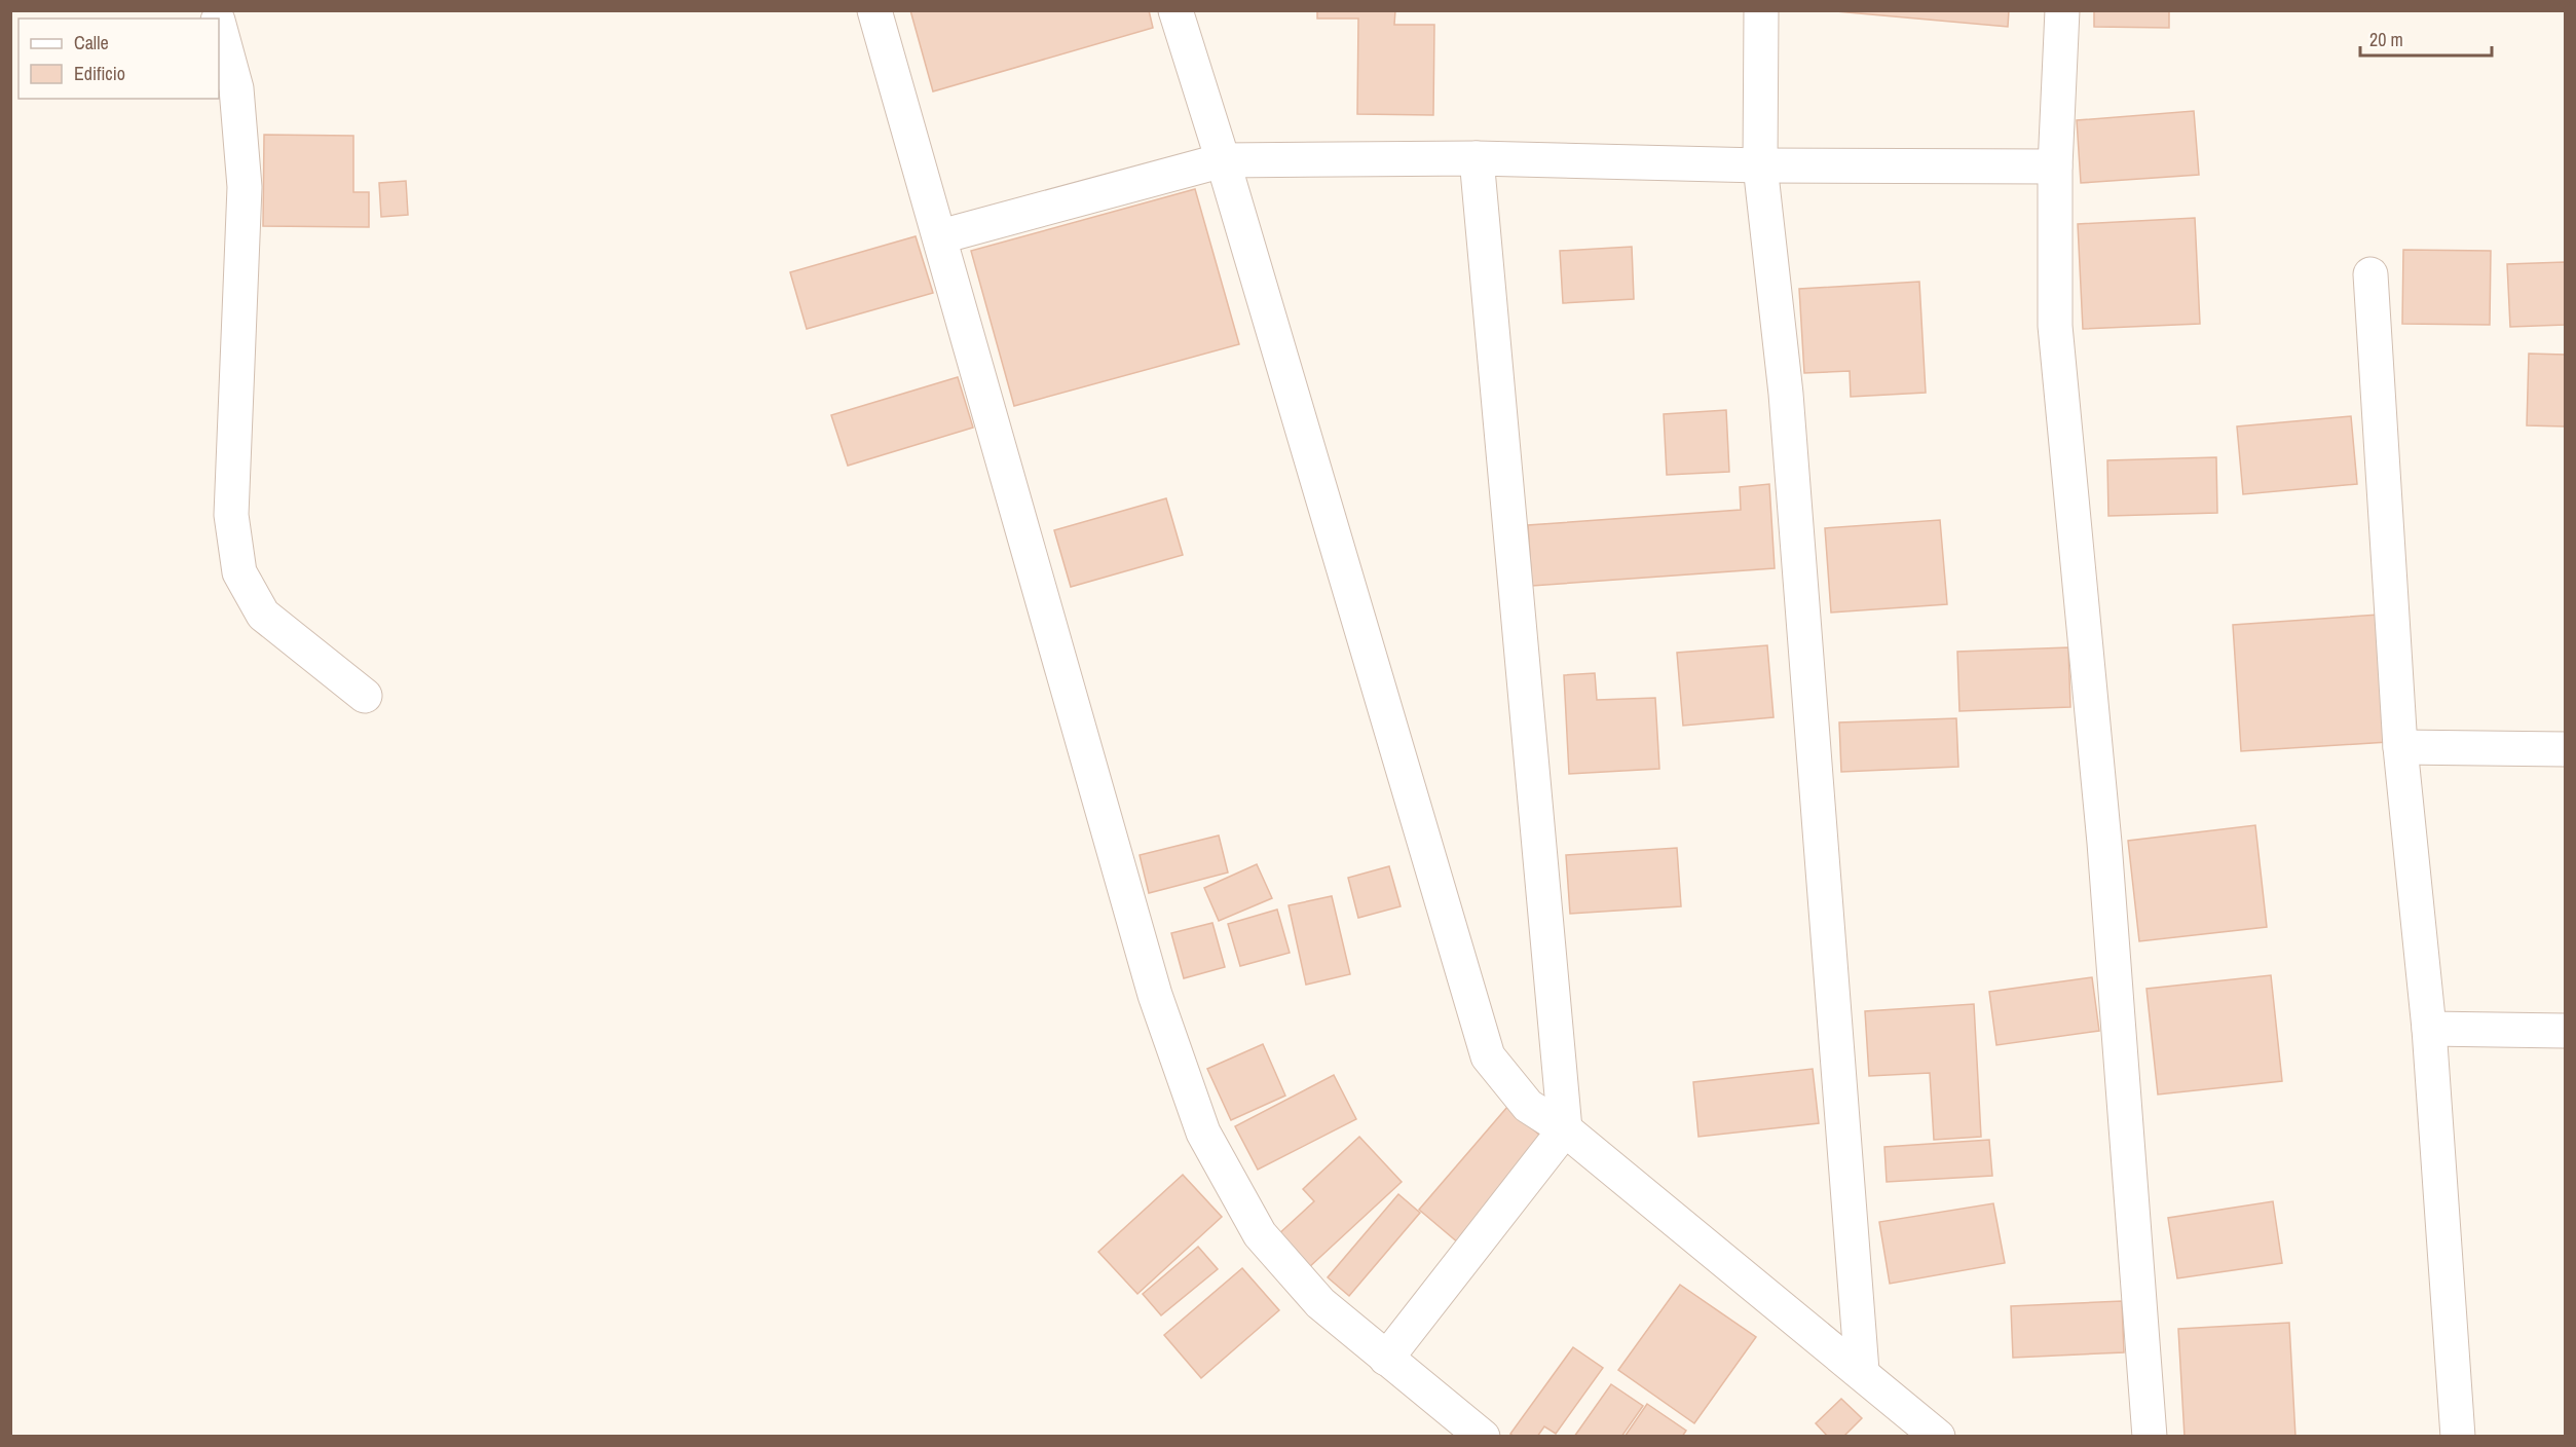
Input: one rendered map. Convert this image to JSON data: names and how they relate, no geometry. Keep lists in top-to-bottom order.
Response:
{
  "legend": ["Calle", "Edificio"],
  "scale_bar": "20 m"
}
